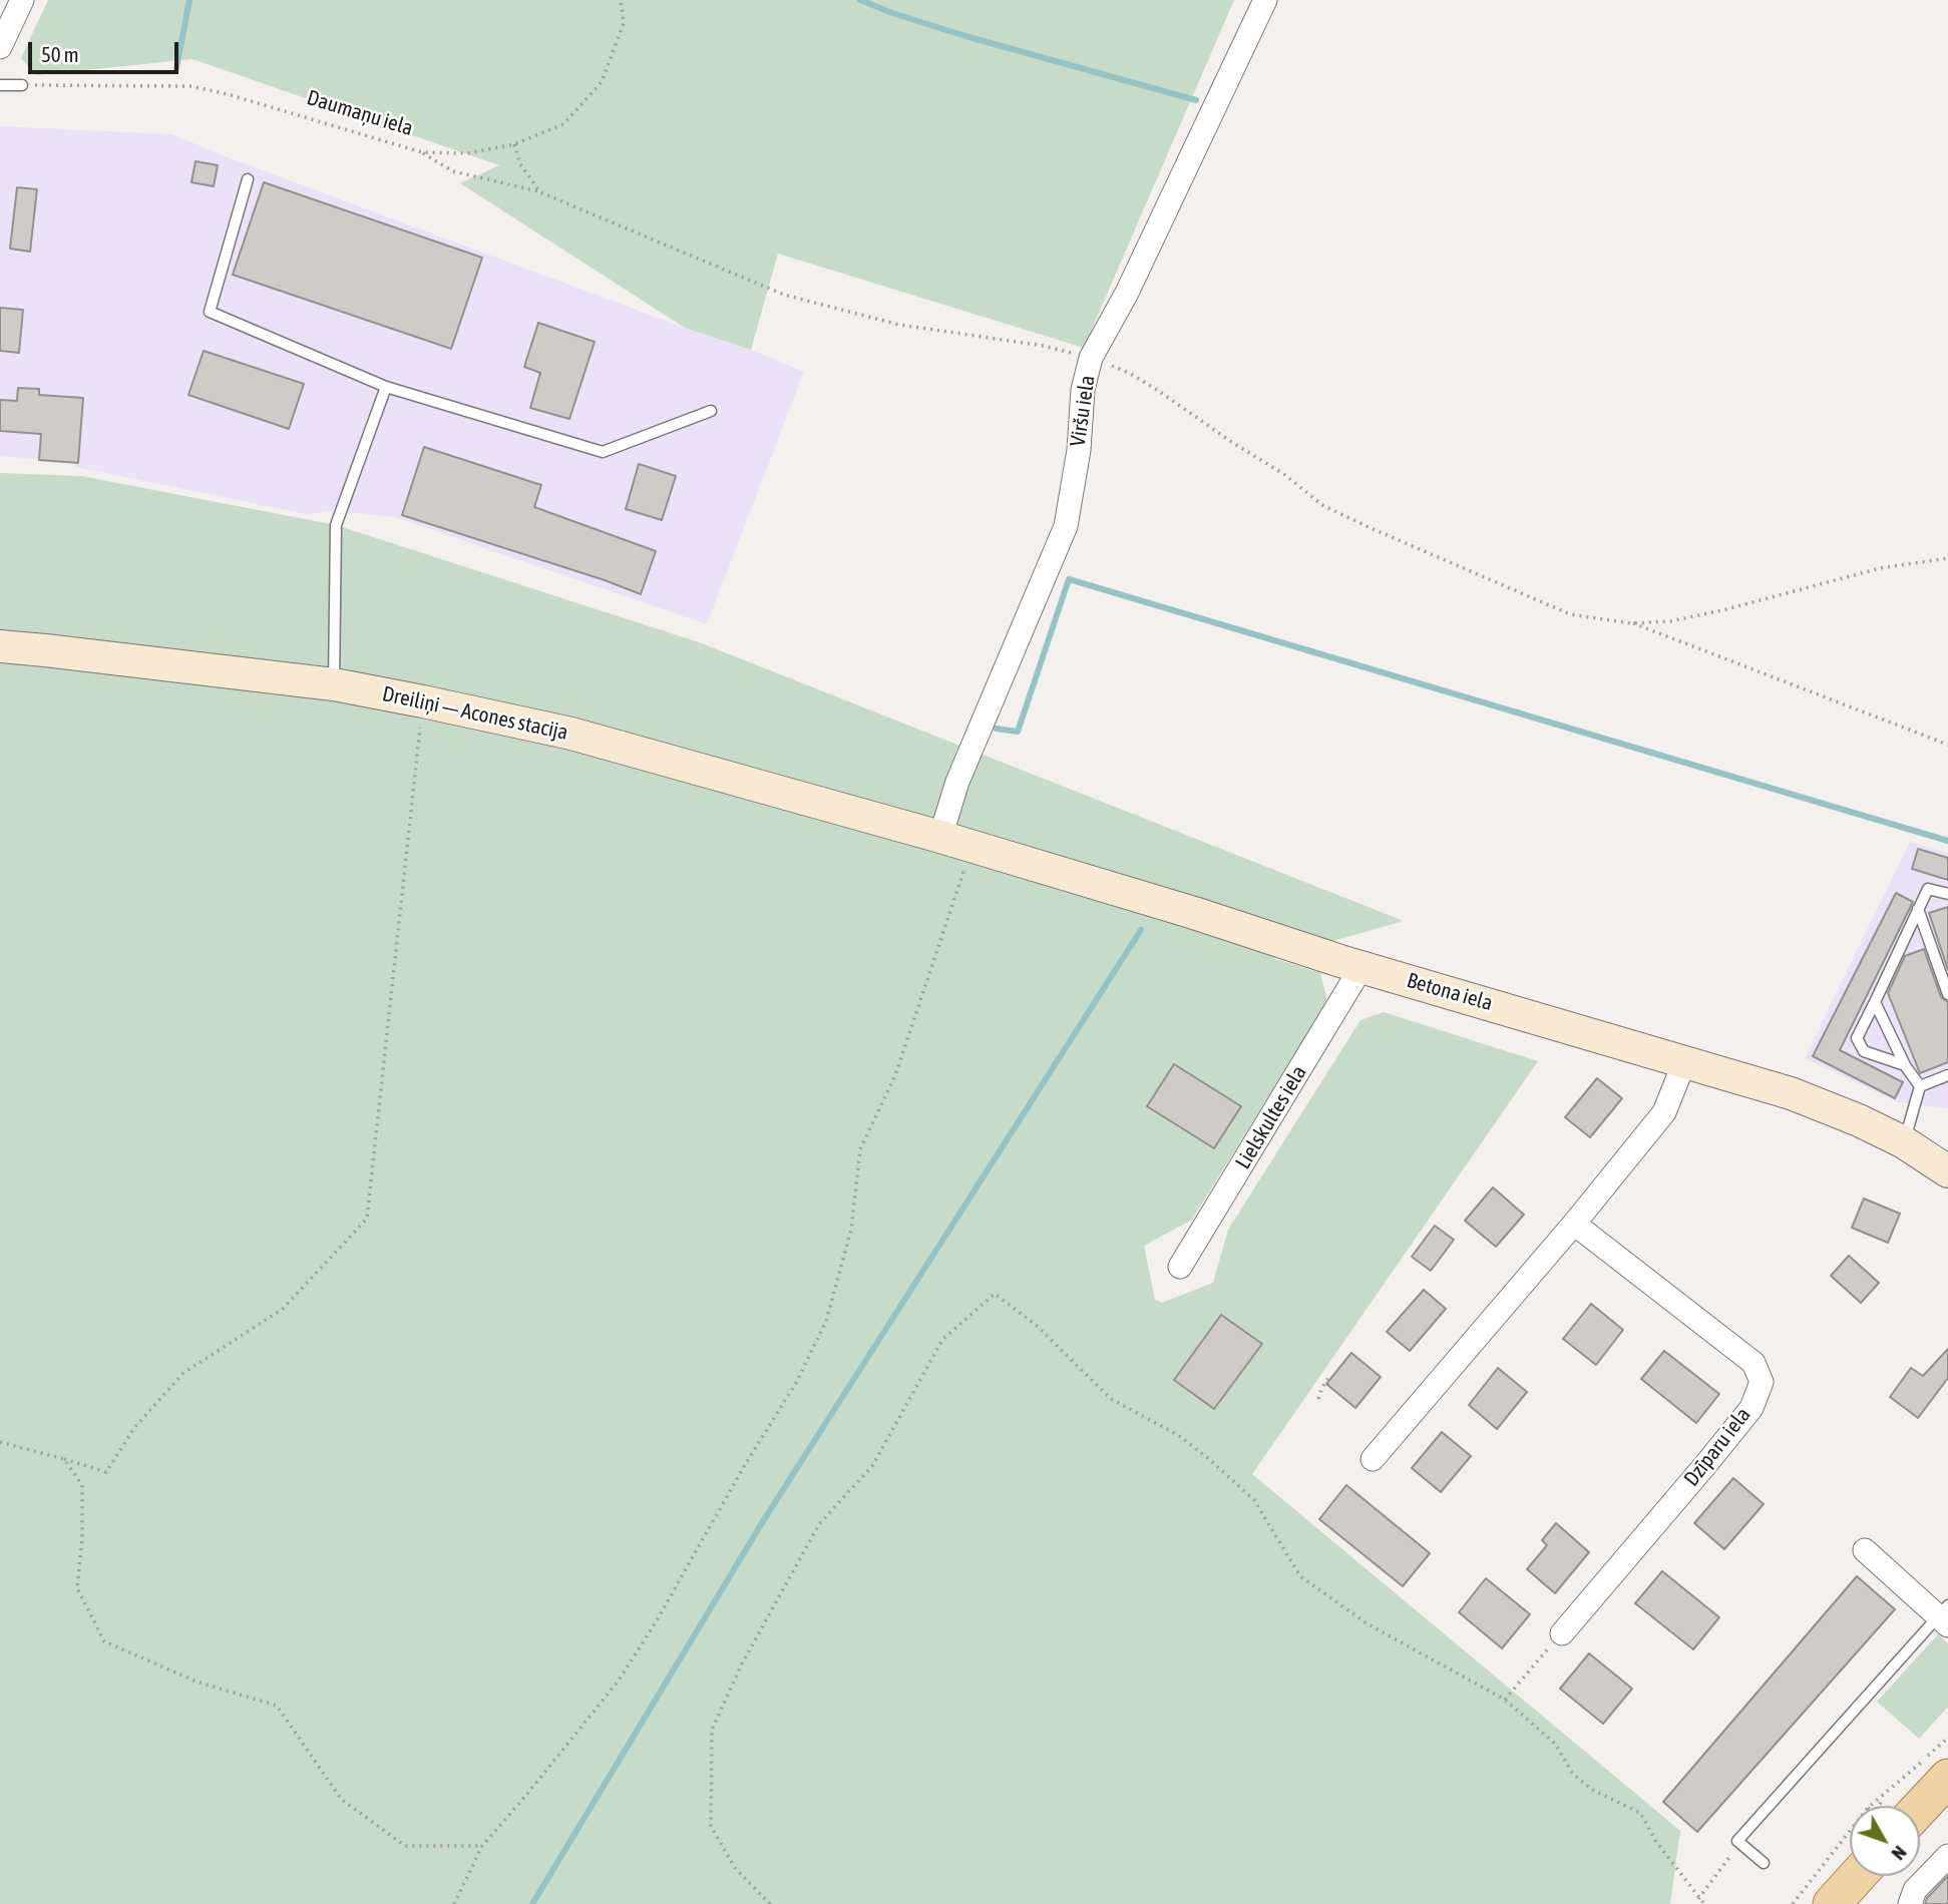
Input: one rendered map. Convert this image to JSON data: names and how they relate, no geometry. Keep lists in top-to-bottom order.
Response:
{
  "streets": {
    "main road": ["Dreiliņi — Acones stacija", "Betona iela"],
    "street": ["Viršu iela", "Lielskultes iela", "Dzīparu iela"],
    "path": ["Daumaņu iela"]
  },
  "crossings": [
    ["Viršu iela", "Dreiliņi — Acones stacija"],
    ["Viršu iela", "Betona iela"],
    ["Dreiliņi — Acones stacija", "Betona iela"],
    ["Betona iela", "Lielskultes iela"]
  ],
  "scale_bar": "50 m",
  "north": "bottom right"
}
